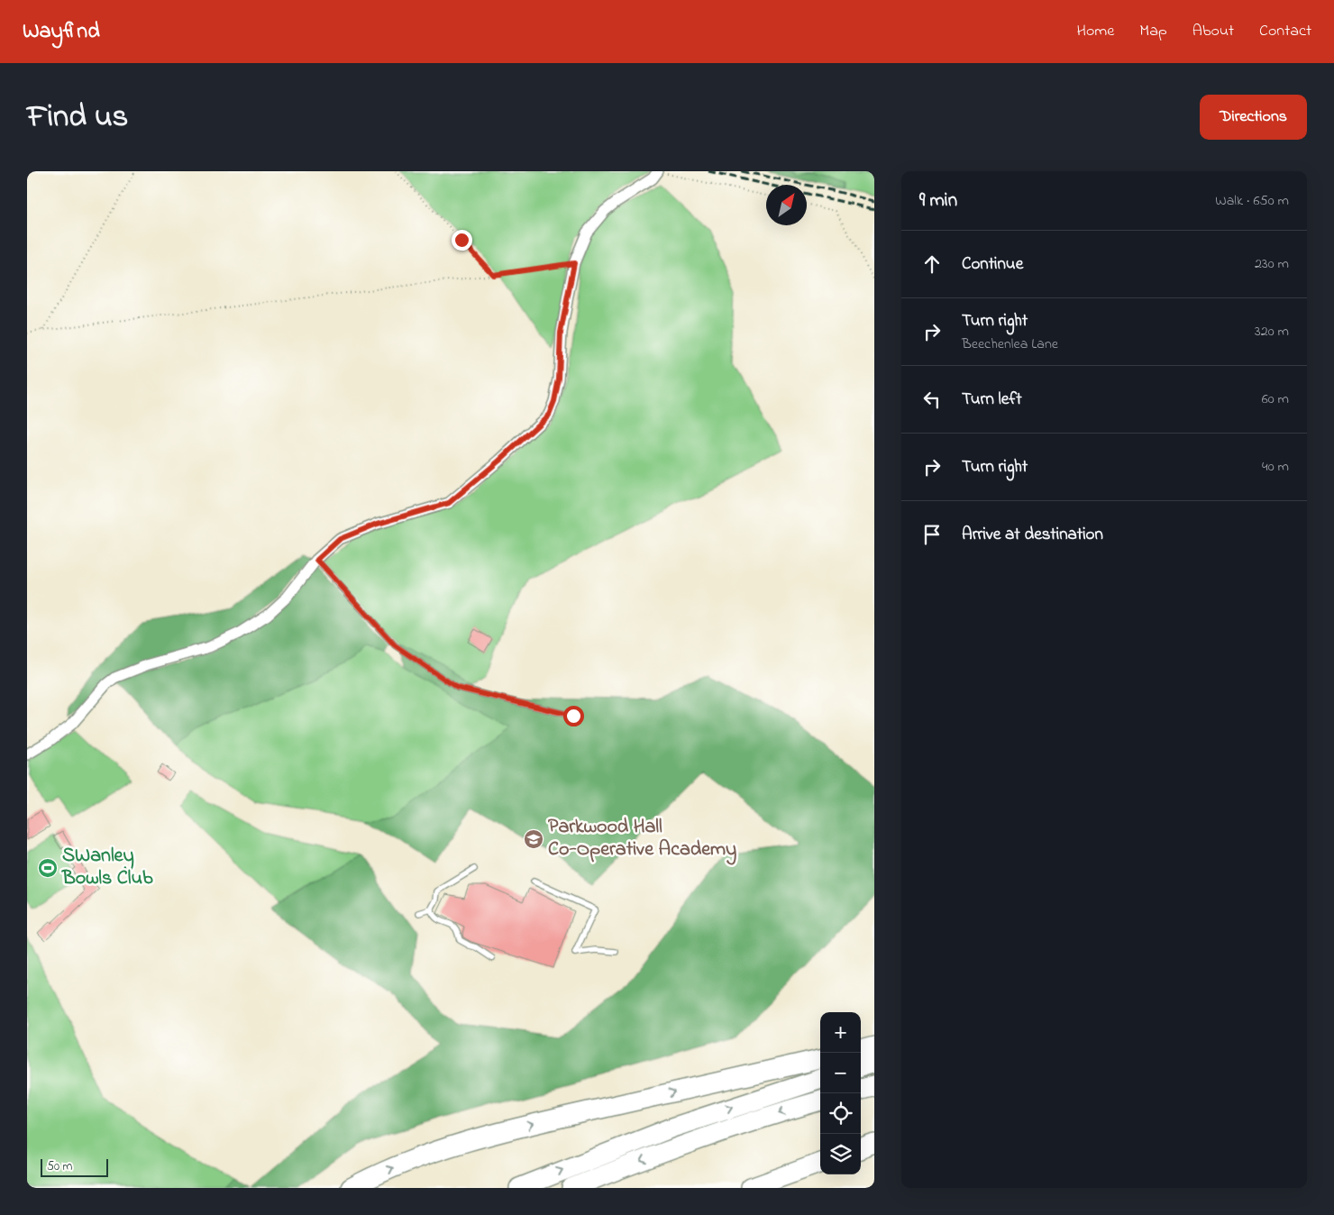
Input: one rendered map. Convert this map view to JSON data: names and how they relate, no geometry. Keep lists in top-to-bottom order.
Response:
{
  "places": {
    "school or university": ["Parkwood Hall Co-Operative Academy"],
    "sports": ["SWanley Bowls Club"]
  },
  "scale_bar": "50 m",
  "north": "top right",
  "page": {
    "header": "Wayfind",
    "nav": [
      "Home",
      "Map",
      "About",
      "Contact"
    ],
    "title": "Find us",
    "buttons": "Directions",
    "heading": ["9 min", "Walk · 650 m"],
    "list": [
      ["Continue", "230 m"],
      ["Turn right", "Beechenlea Lane", "320 m"],
      ["Turn left", "60 m"],
      ["Turn right", "40 m"],
      "Arrive at destination"
    ],
    "map_buttons": ["+", "−"],
    "scale": "50 m"
  }
}
